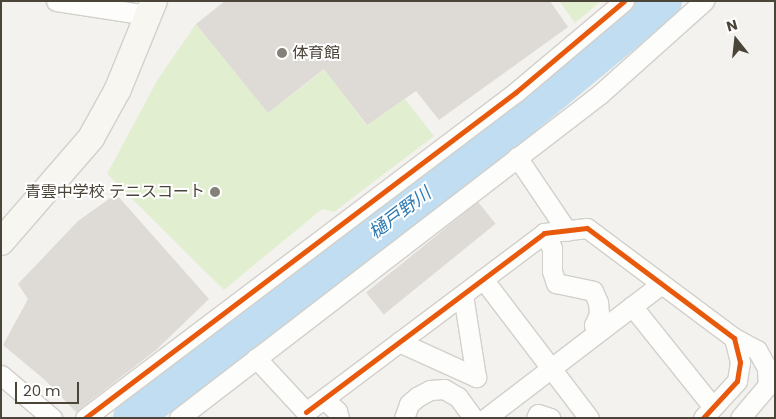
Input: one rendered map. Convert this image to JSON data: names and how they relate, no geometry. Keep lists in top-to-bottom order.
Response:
{
  "water": ["樋戸野川"],
  "places": ["体育館", "青雲中学校 テニスコート"],
  "scale_bar": "20 m",
  "north": "top"
}
